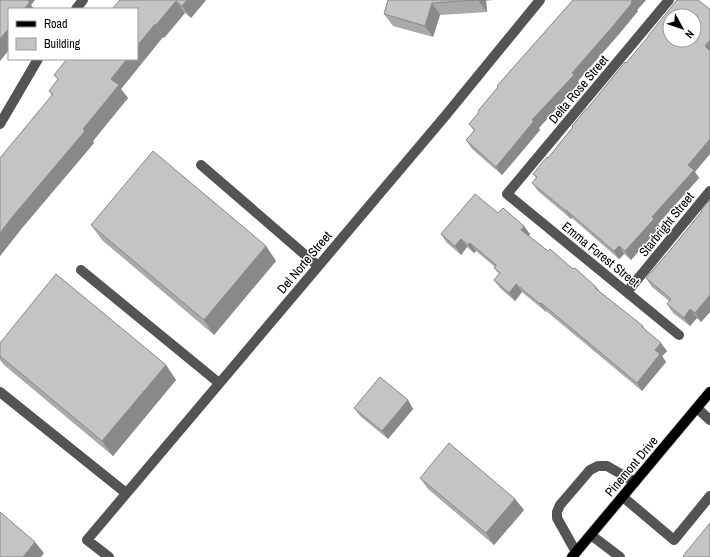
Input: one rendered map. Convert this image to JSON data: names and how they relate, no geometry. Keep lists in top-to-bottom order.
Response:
{
  "streets": {
    "main road": ["Pinemont Drive"],
    "street": [
      "Delta Rose Street",
      "Starbright Street",
      "Emma Forest Street",
      "Del Norte Street"
    ]
  },
  "crossings": [
    ["Delta Rose Street", "Emma Forest Street"],
    ["Starbright Street", "Emma Forest Street"]
  ],
  "legend": ["Road", "Building"],
  "north": "bottom right"
}
